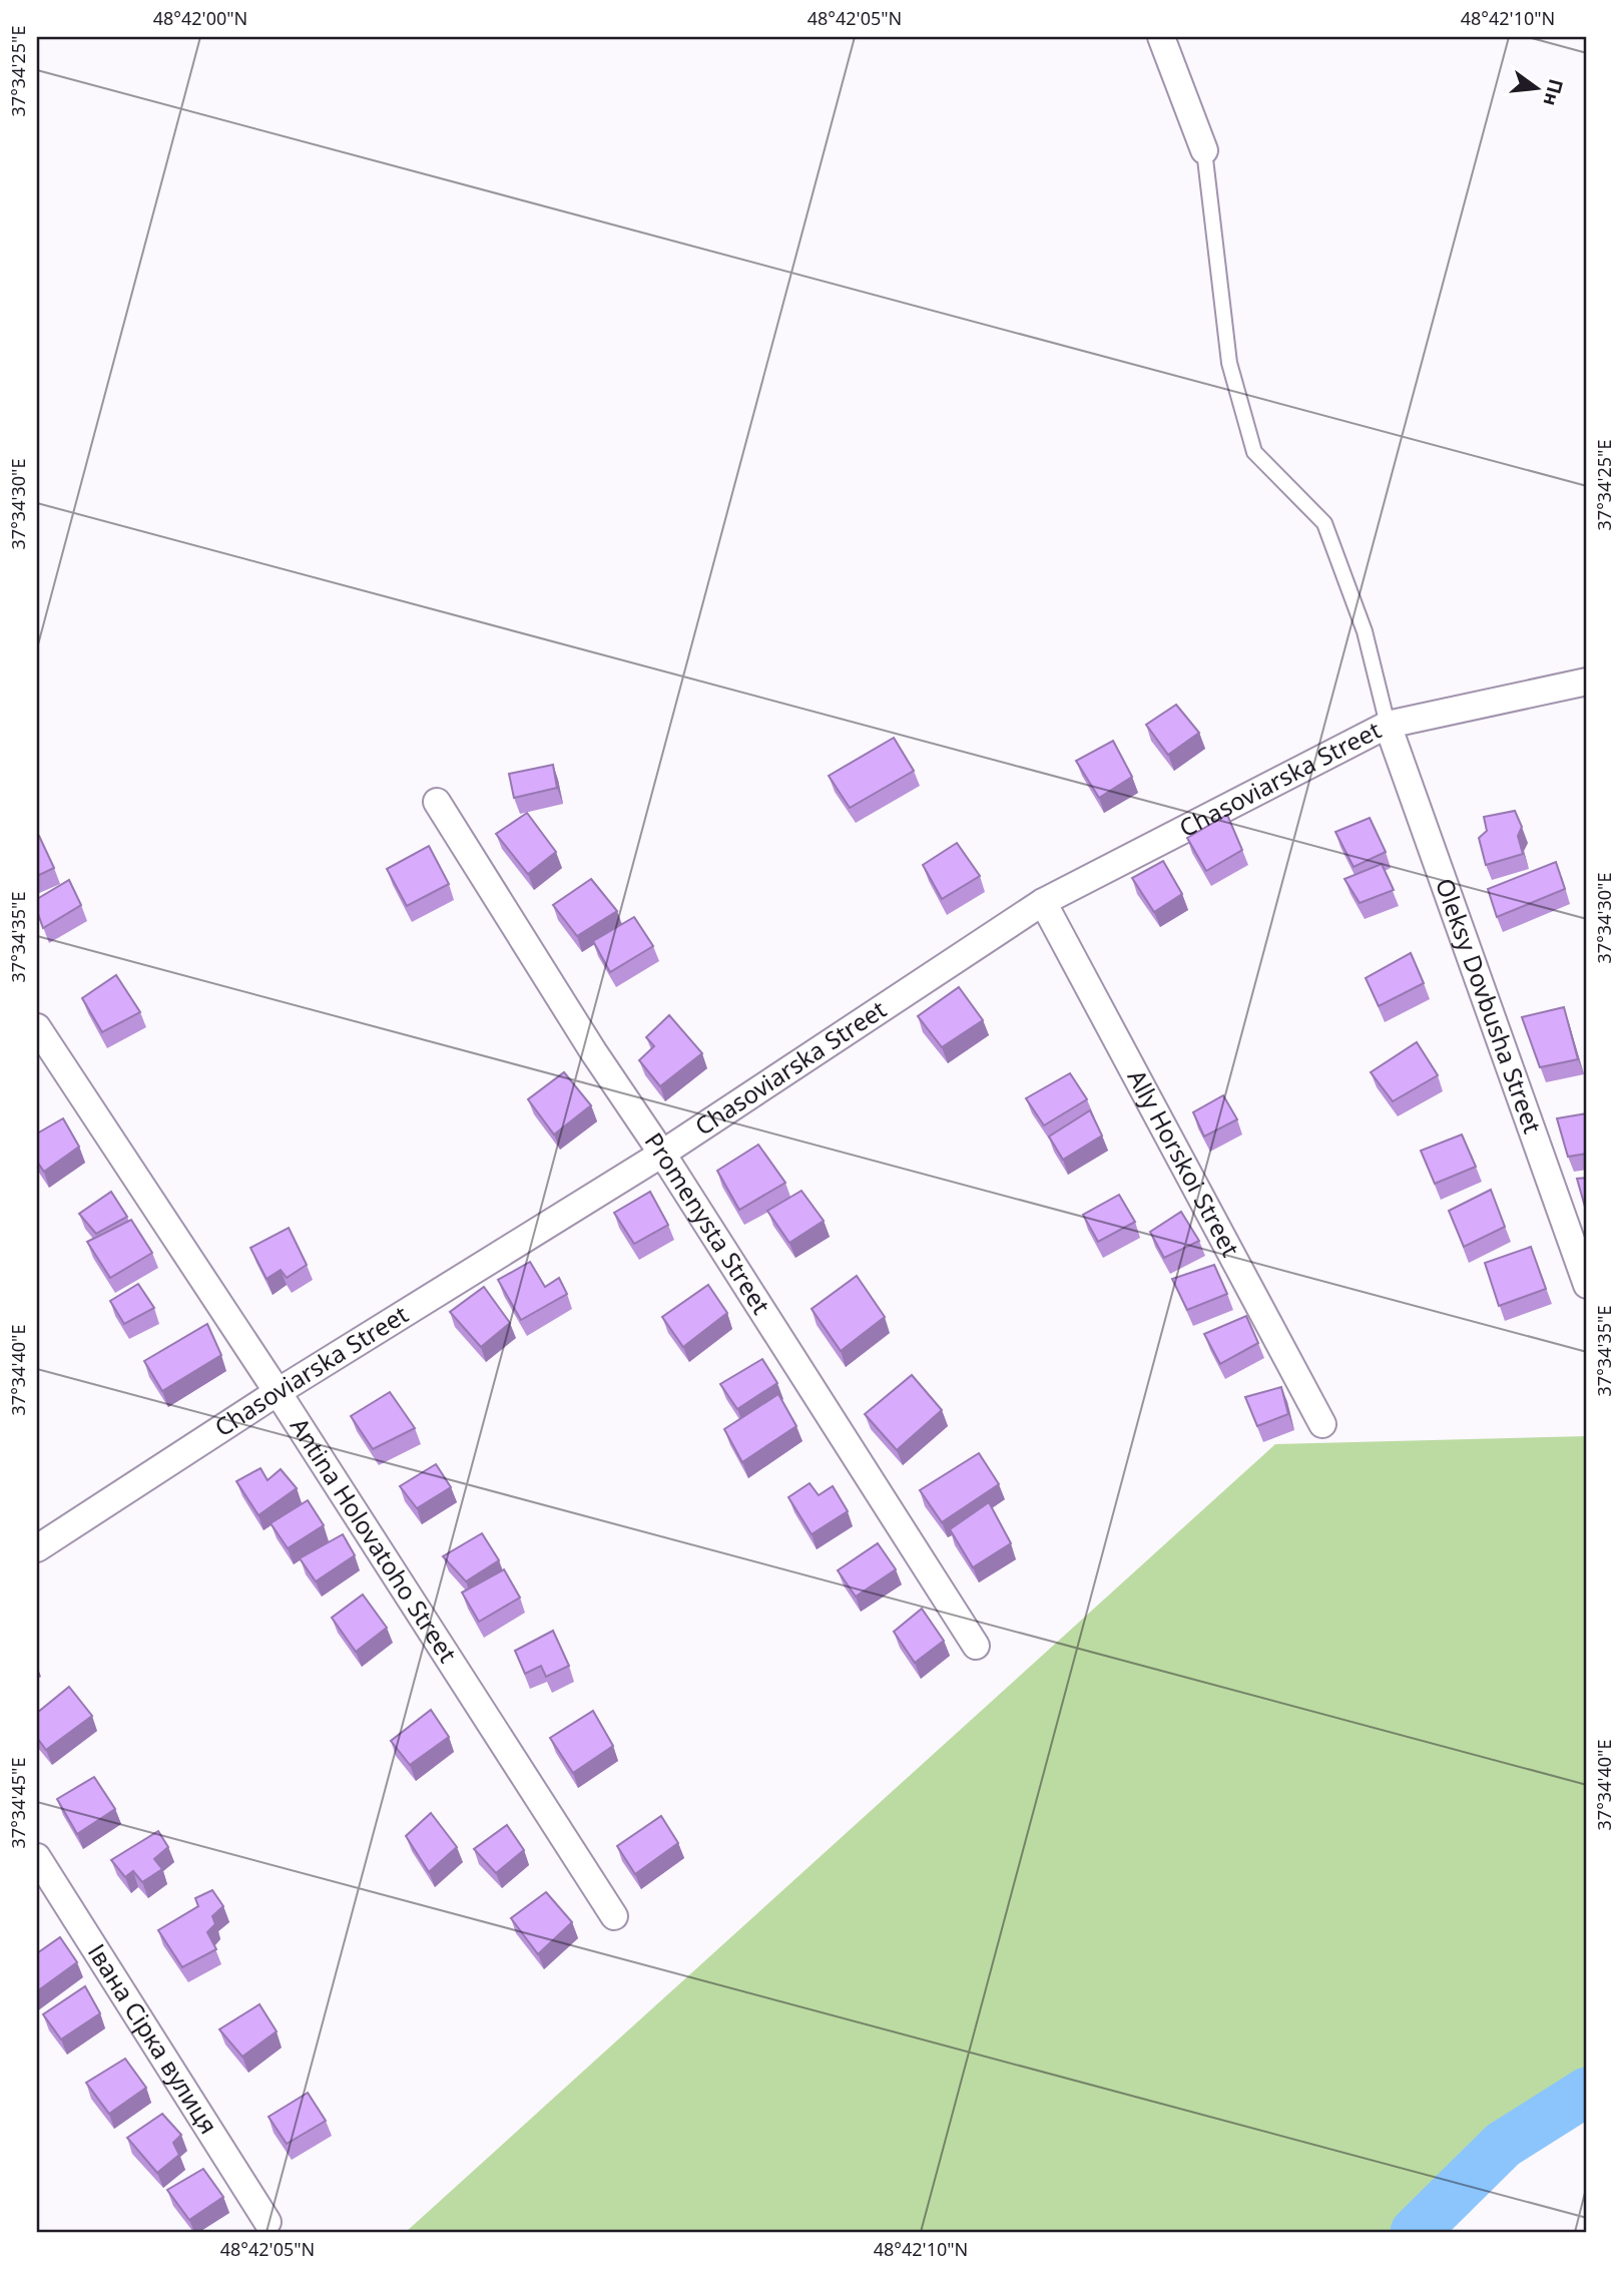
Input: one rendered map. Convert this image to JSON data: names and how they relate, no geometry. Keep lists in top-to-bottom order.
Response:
{
  "streets": {
    "street": [
      "Chasoviarska Street",
      "Oleksy Dovbusha Street",
      "Ally Horskoi Street",
      "Promenysta Street",
      "Antina Holovatoho Street",
      "Івана Сірка вулиця"
    ]
  },
  "crossings": [
    ["Chasoviarska Street", "Oleksy Dovbusha Street"],
    ["Chasoviarska Street", "Ally Horskoi Street"],
    ["Chasoviarska Street", "Promenysta Street"],
    ["Chasoviarska Street", "Antina Holovatoho Street"]
  ],
  "north": "right",
  "coordinates": [
    "48°42'00\"N",
    "48°42'05\"N",
    "48°42'10\"N",
    "37°34'25\"E",
    "37°34'30\"E",
    "37°34'35\"E",
    "37°34'40\"E",
    "37°34'45\"E"
  ]
}
